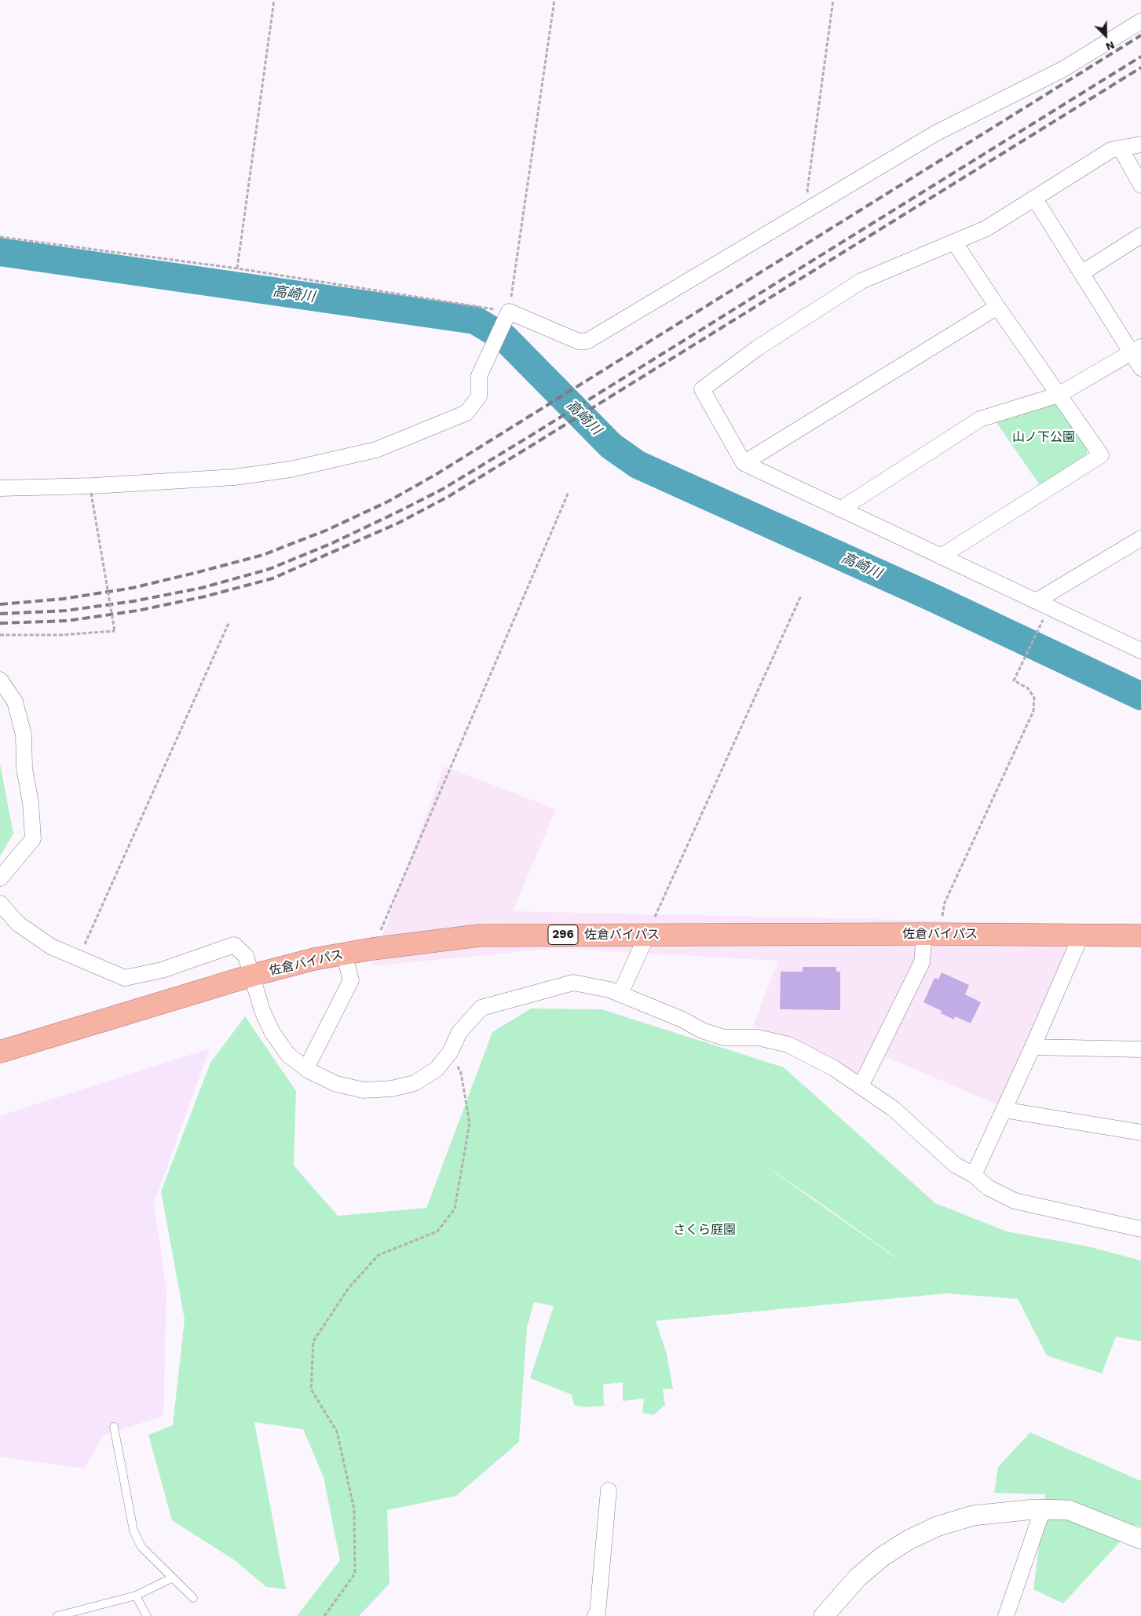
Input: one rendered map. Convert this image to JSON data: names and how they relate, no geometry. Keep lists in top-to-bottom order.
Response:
{
  "streets": {
    "highway": ["佐倉バイパス", "296"]
  },
  "water": ["高崎川"],
  "parks": ["山ノ下公園", "さくら庭園"],
  "north": "bottom right"
}
